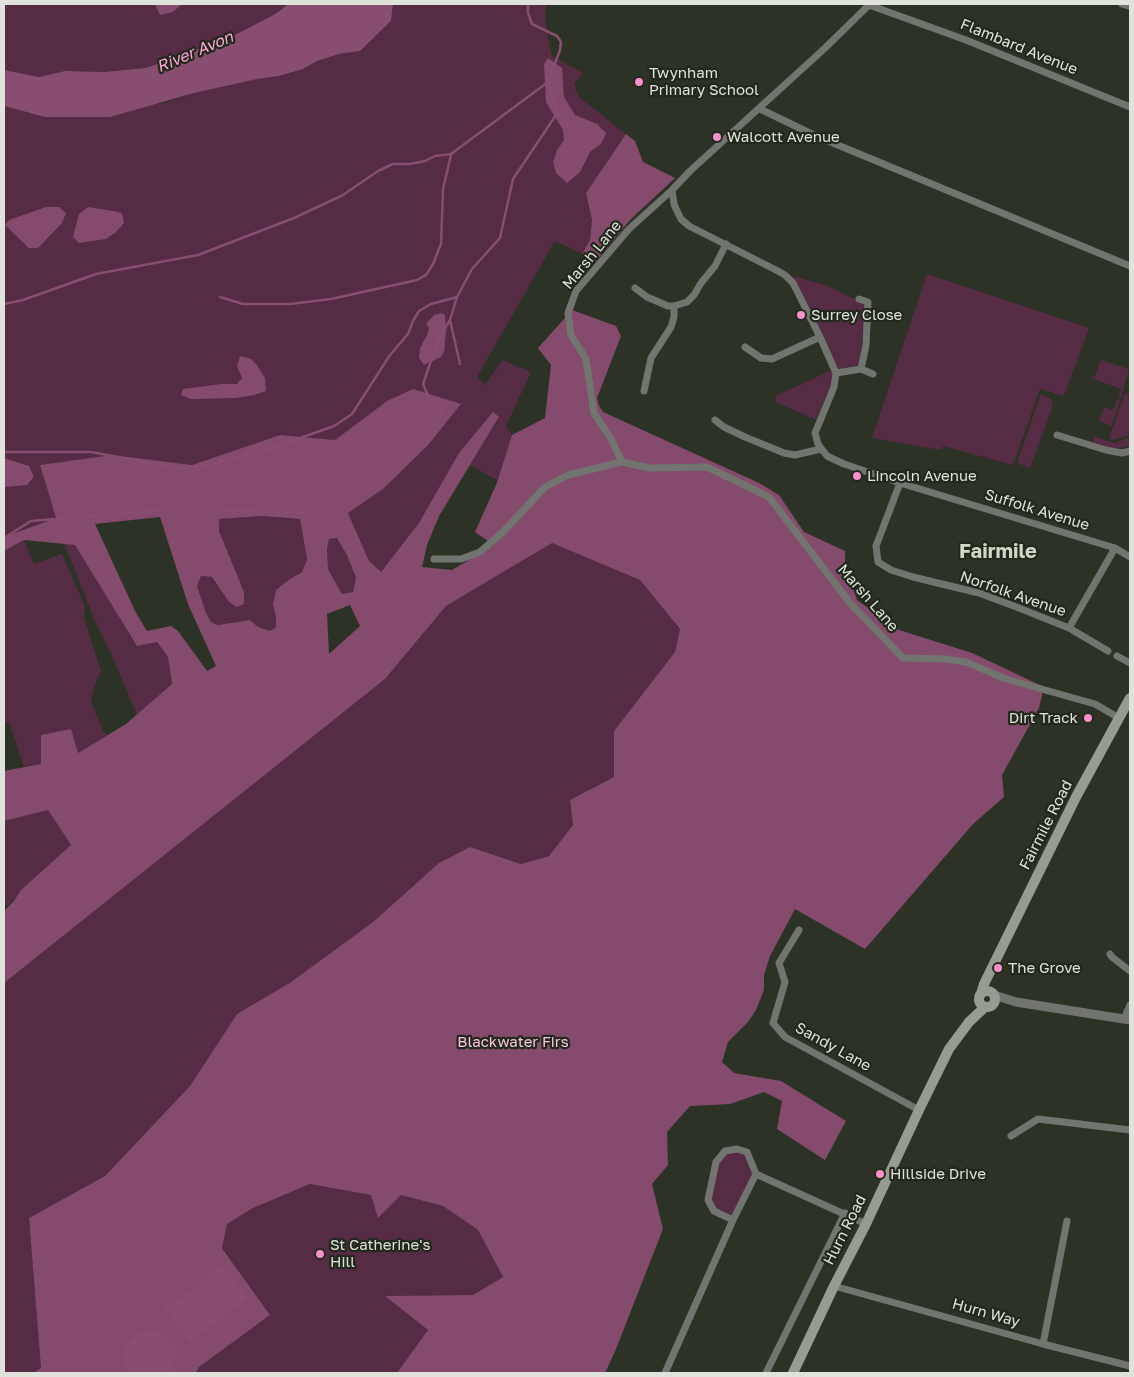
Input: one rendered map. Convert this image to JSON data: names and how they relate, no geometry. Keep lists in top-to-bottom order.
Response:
{
  "streets": {
    "main road": ["Fairmile Road", "Hurn Road"],
    "street": [
      "Flambard Avenue",
      "Marsh Lane",
      "Suffolk Avenue",
      "Norfolk Avenue",
      "Sandy Lane",
      "Hurn Way"
    ]
  },
  "crossings": [
    ["Flambard Avenue", "Marsh Lane"],
    ["Marsh Lane", "Fairmile Road"],
    ["Suffolk Avenue", "Norfolk Avenue"],
    ["Fairmile Road", "Hurn Road"],
    ["Sandy Lane", "Hurn Road"],
    ["Hurn Road", "Hurn Way"]
  ],
  "districts": ["Fairmile"],
  "water": ["River Avon"],
  "parks": ["Blackwater Firs"],
  "places": [
    "Twynham Primary School",
    "Walcott Avenue",
    "Surrey Close",
    "Lincoln Avenue",
    "Dirt Track",
    "The Grove",
    "Hillside Drive",
    "St Catherine's Hill"
  ]
}
